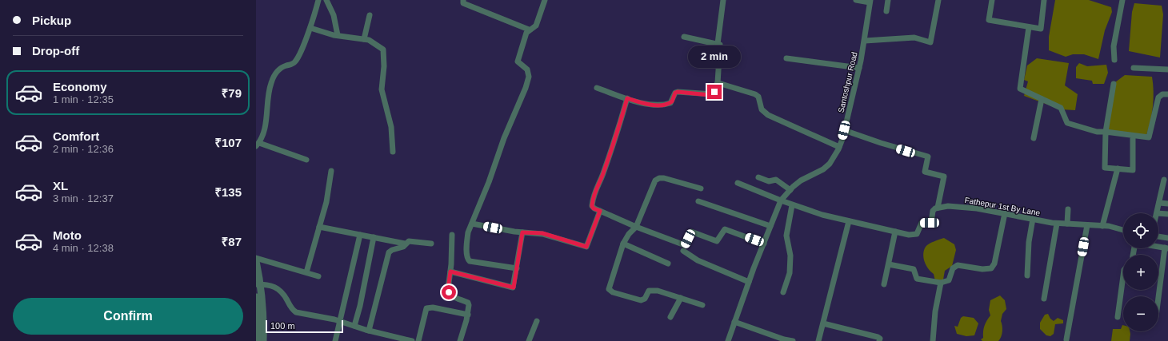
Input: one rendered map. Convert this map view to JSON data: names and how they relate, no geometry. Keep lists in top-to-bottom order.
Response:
{
  "streets": {
    "street": ["Santoshpur Road", "Fathepur 1st By Lane"]
  },
  "scale_bar": "100 m",
  "page": {
    "banner": ["Pickup", "Drop-off"],
    "bubble": "2 min",
    "list": [
      {
        "name": "Economy",
        "note": "1 min · 12:35",
        "value": "₹79"
      },
      {
        "name": "Comfort",
        "note": "2 min · 12:36",
        "value": "₹107"
      },
      {
        "name": "XL",
        "note": "3 min · 12:37",
        "value": "₹135"
      },
      {
        "name": "Moto",
        "note": "4 min · 12:38",
        "value": "₹87"
      }
    ],
    "map_buttons": ["+", "−"],
    "buttons": "Confirm",
    "scale": "100 m"
  }
}
